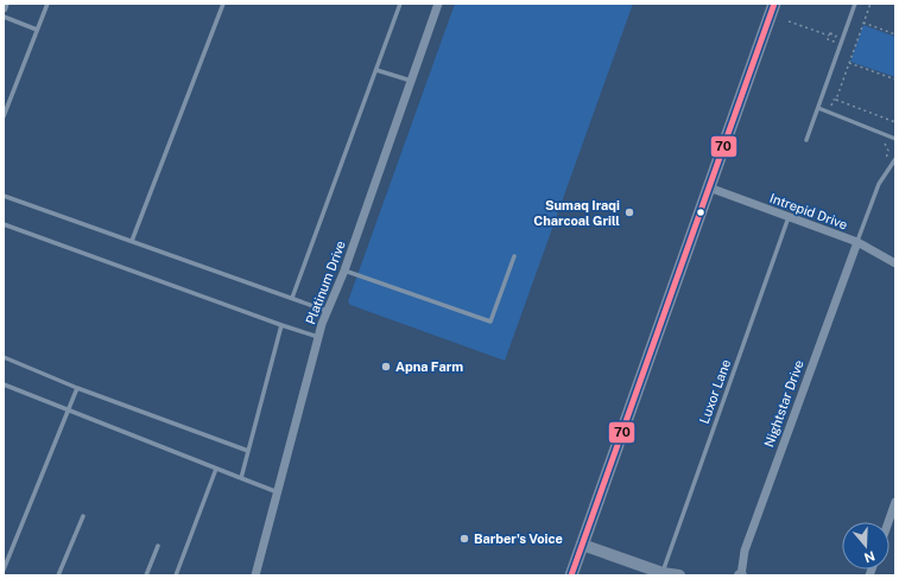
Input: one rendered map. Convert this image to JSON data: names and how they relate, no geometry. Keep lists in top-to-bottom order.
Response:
{
  "streets": {
    "street": ["Intrepid Drive", "Platinum Drive", "Nightstar Drive"],
    "lane": ["Luxor Lane"]
  },
  "crossings": [
    ["Intrepid Drive", "Luxor Lane"],
    ["Intrepid Drive", "Nightstar Drive"]
  ],
  "places": ["Sumaq Iraqi Charcoal Grill", "Apna Farm", "Barber's Voice"],
  "lines": ["transit line 70"],
  "north": "bottom"
}
